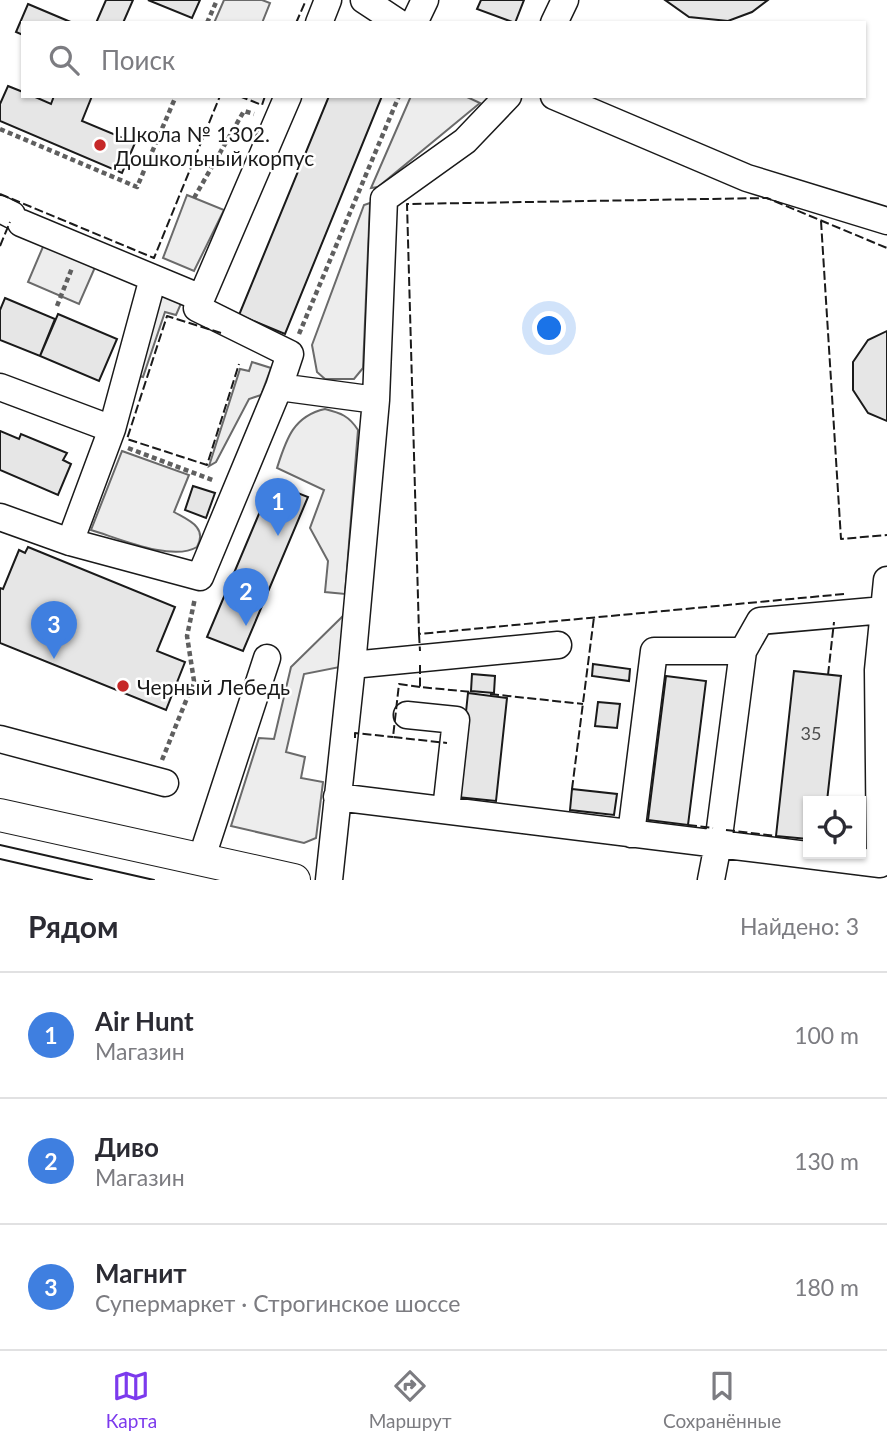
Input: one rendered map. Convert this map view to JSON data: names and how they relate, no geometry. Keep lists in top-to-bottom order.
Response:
{
  "places": ["Школа № 1302. Дошкольный корпус", "Черный Лебедь"],
  "house_numbers": ["35"],
  "page": {
    "search": "Поиск",
    "pins": ["1", "2", "3"],
    "heading": ["Рядом", "Найдено: 3"],
    "list": [
      {
        "mark": "1",
        "name": "Air Hunt",
        "note": "Магазин",
        "value": "100 m"
      },
      {
        "mark": "2",
        "name": "Диво",
        "note": "Магазин",
        "value": "130 m"
      },
      {
        "mark": "3",
        "name": "Магнит",
        "note": "Супермаркет · Строгинское шоссе",
        "value": "180 m"
      }
    ],
    "nav": ["Карта", "Маршрут", "Сохранённые"]
  }
}
